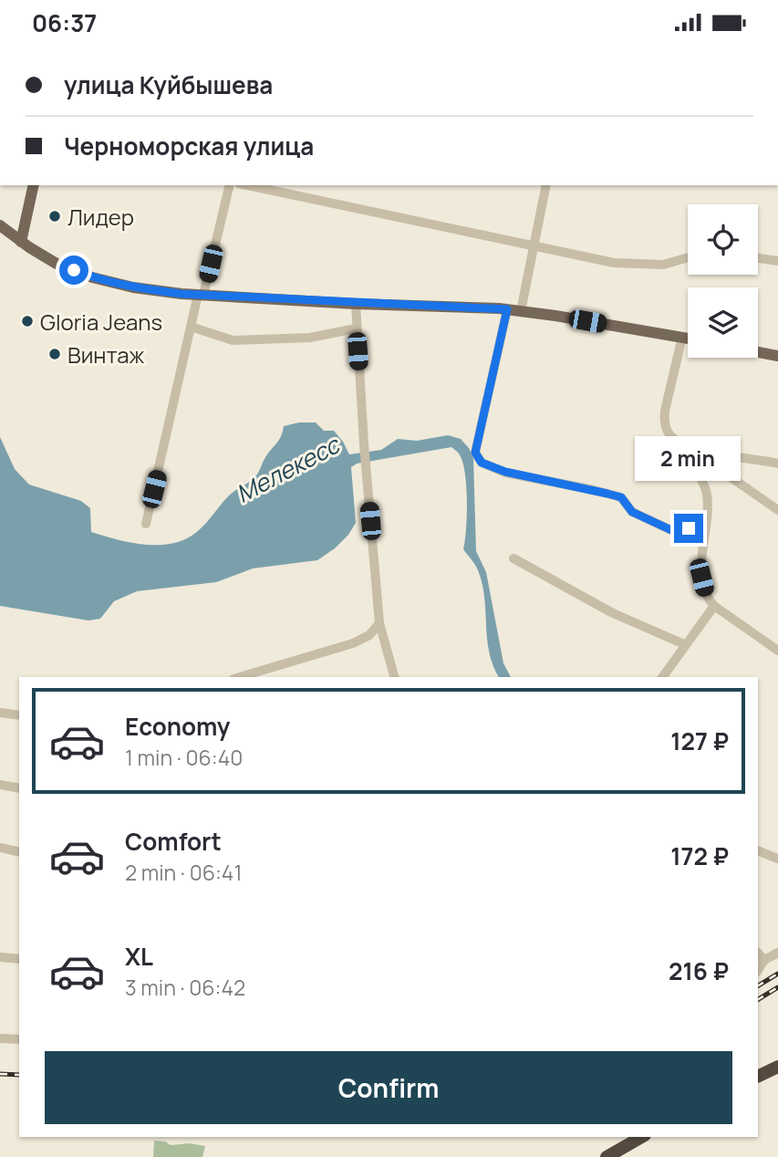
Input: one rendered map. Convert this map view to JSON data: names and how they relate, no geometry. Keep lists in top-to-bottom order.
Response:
{
  "water": ["Мелекесс"],
  "places": ["Лидер", "Gloria Jeans", "Винтаж"],
  "page": {
    "status": "06:37",
    "banner": ["улица Куйбышева", "Черноморская улица"],
    "bubble": "2 min",
    "list": [
      {
        "name": "Economy",
        "note": "1 min · 06:40",
        "value": "127 ₽"
      },
      {
        "name": "Comfort",
        "note": "2 min · 06:41",
        "value": "172 ₽"
      },
      {
        "name": "XL",
        "note": "3 min · 06:42",
        "value": "216 ₽"
      }
    ],
    "buttons": "Confirm"
  }
}
